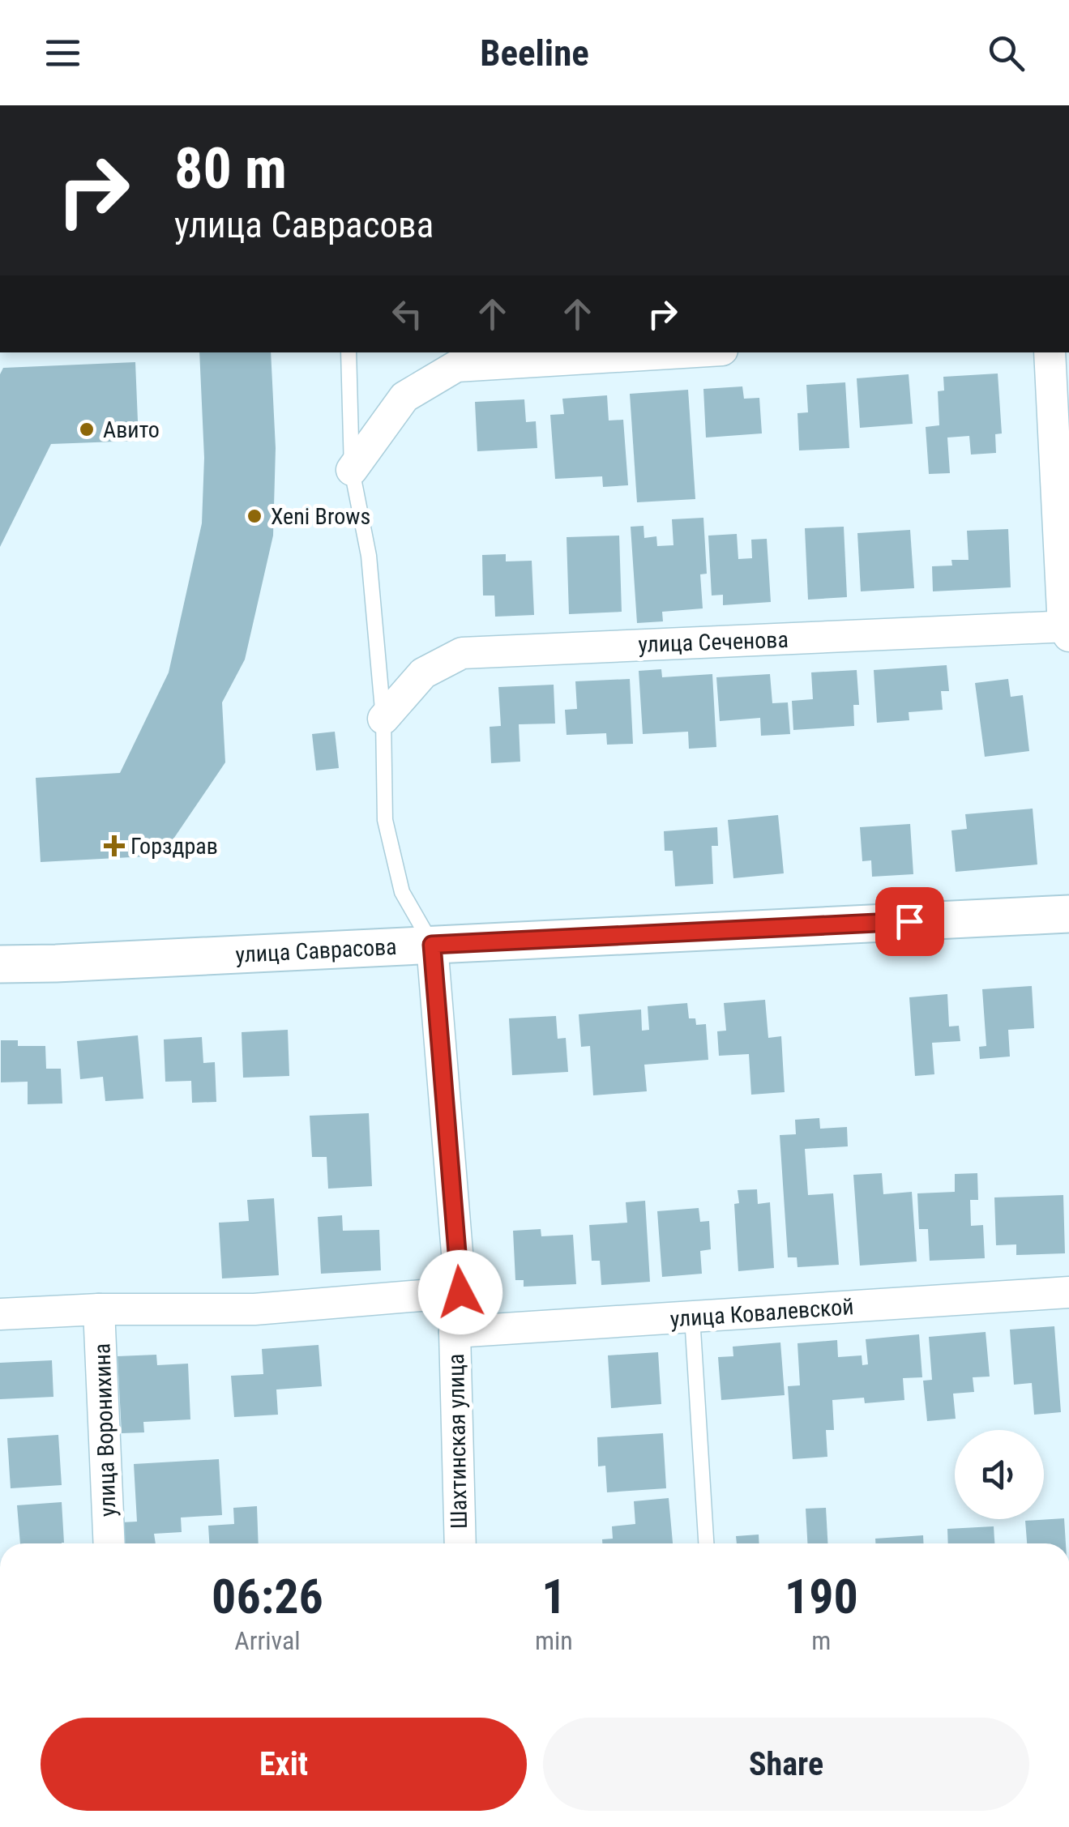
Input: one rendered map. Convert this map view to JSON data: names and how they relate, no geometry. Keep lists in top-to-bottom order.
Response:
{
  "streets": {
    "street": [
      "улица Сеченова",
      "улица Саврасова",
      "улица Ковалевской",
      "улица Воронихина",
      "Шахтинская улица"
    ]
  },
  "crossings": [
    ["улица Саврасова", "Шахтинская улица"],
    ["улица Ковалевской", "Шахтинская улица"]
  ],
  "places": {
    "other": ["Авито", "Xeni Brows"],
    "health": ["Горздрав"]
  },
  "page": {
    "header": "Beeline",
    "turn": ["80 m", "улица Саврасова"],
    "eta": [
      "06:26",
      "Arrival",
      "1",
      "min",
      "190",
      "m"
    ],
    "buttons": ["Exit", "Share"]
  }
}
